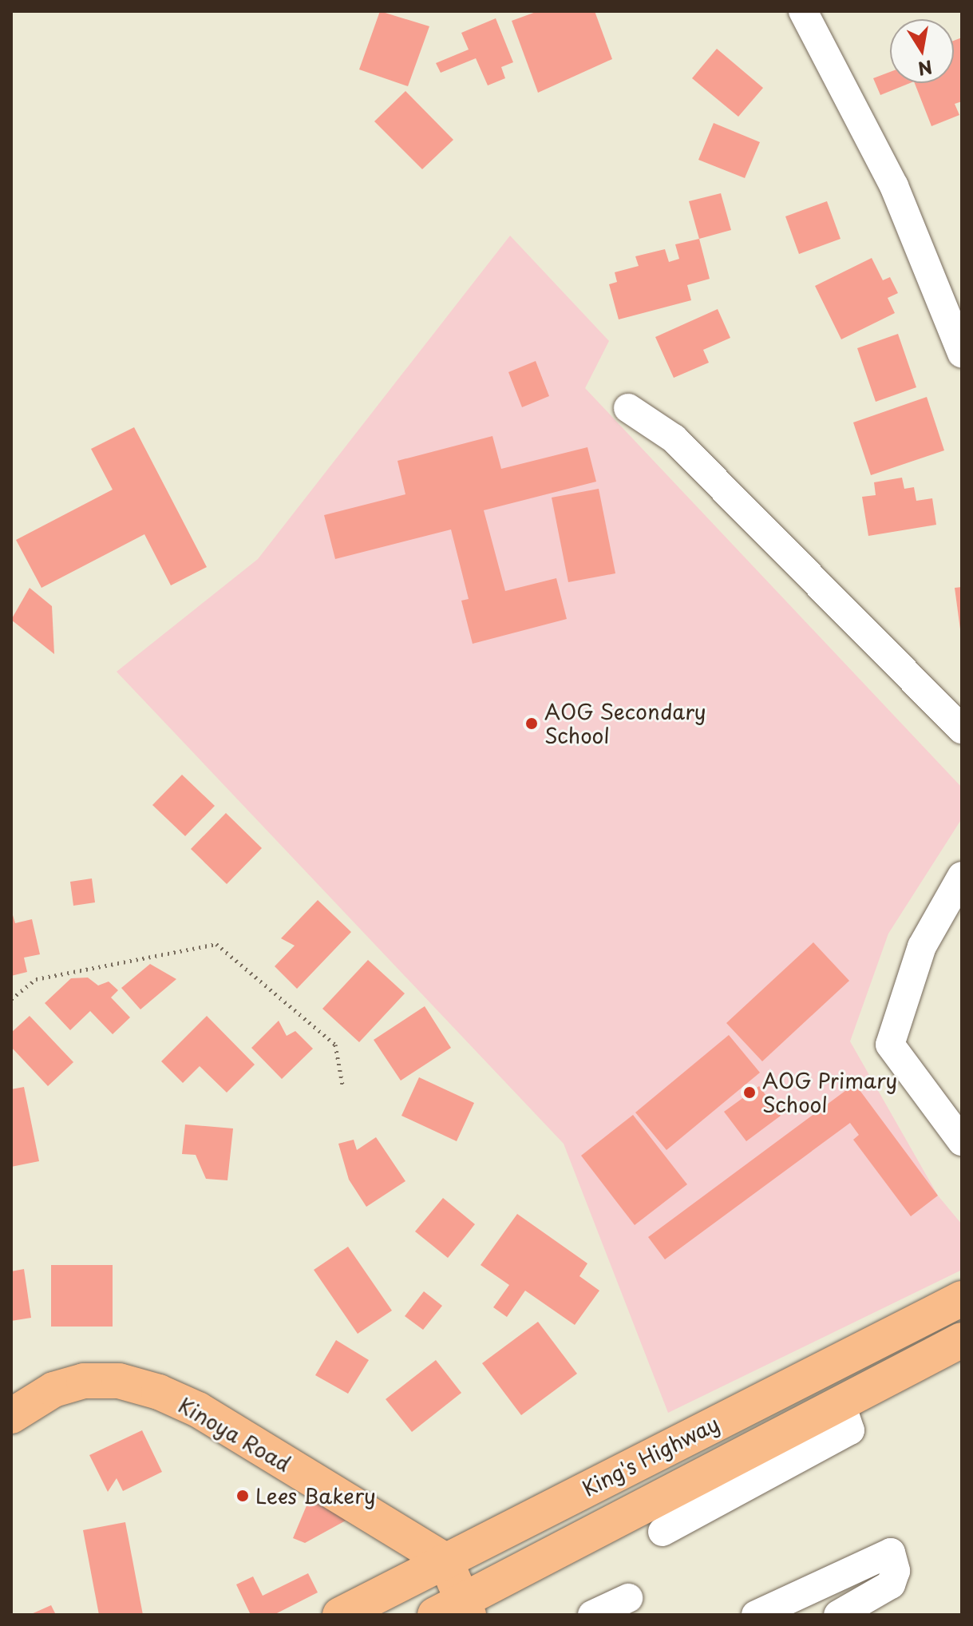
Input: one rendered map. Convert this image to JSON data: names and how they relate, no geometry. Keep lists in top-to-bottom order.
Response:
{
  "streets": {
    "main road": ["Kinoya Road", "King's Highway"]
  },
  "crossings": [
    ["Kinoya Road", "King's Highway"]
  ],
  "places": ["AOG Secondary School", "AOG Primary School", "Lees Bakery"],
  "north": "bottom"
}
